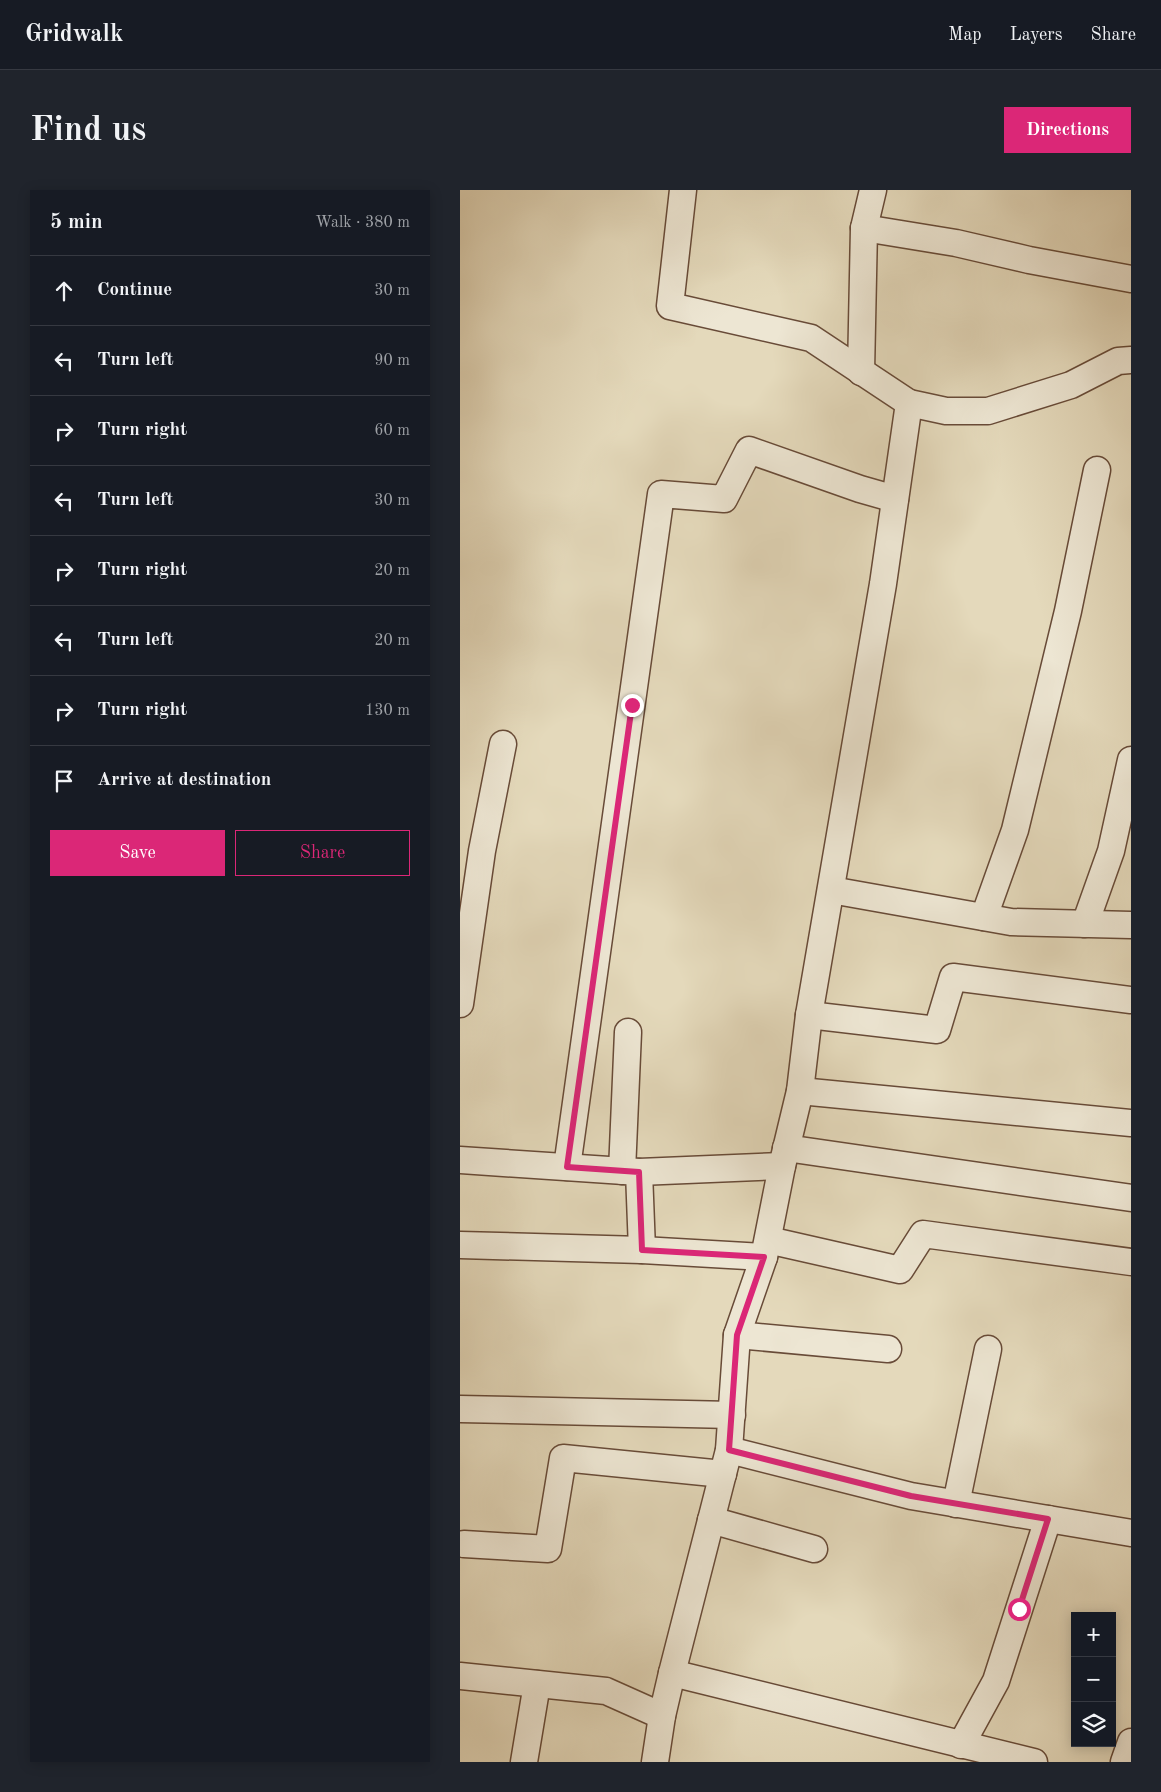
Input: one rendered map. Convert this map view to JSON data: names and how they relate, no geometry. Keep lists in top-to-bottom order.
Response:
{
  "page": {
    "header": "Gridwalk",
    "nav": ["Map", "Layers", "Share"],
    "buttons": [
      "Directions",
      ["Save", "Share"]
    ],
    "title": "Find us",
    "heading": ["5 min", "Walk · 380 m"],
    "list": [
      ["Continue", "30 m"],
      ["Turn left", "90 m"],
      ["Turn right", "60 m"],
      ["Turn left", "30 m"],
      ["Turn right", "20 m"],
      ["Turn left", "20 m"],
      ["Turn right", "130 m"],
      "Arrive at destination"
    ],
    "map_buttons": ["+", "−"]
  }
}
